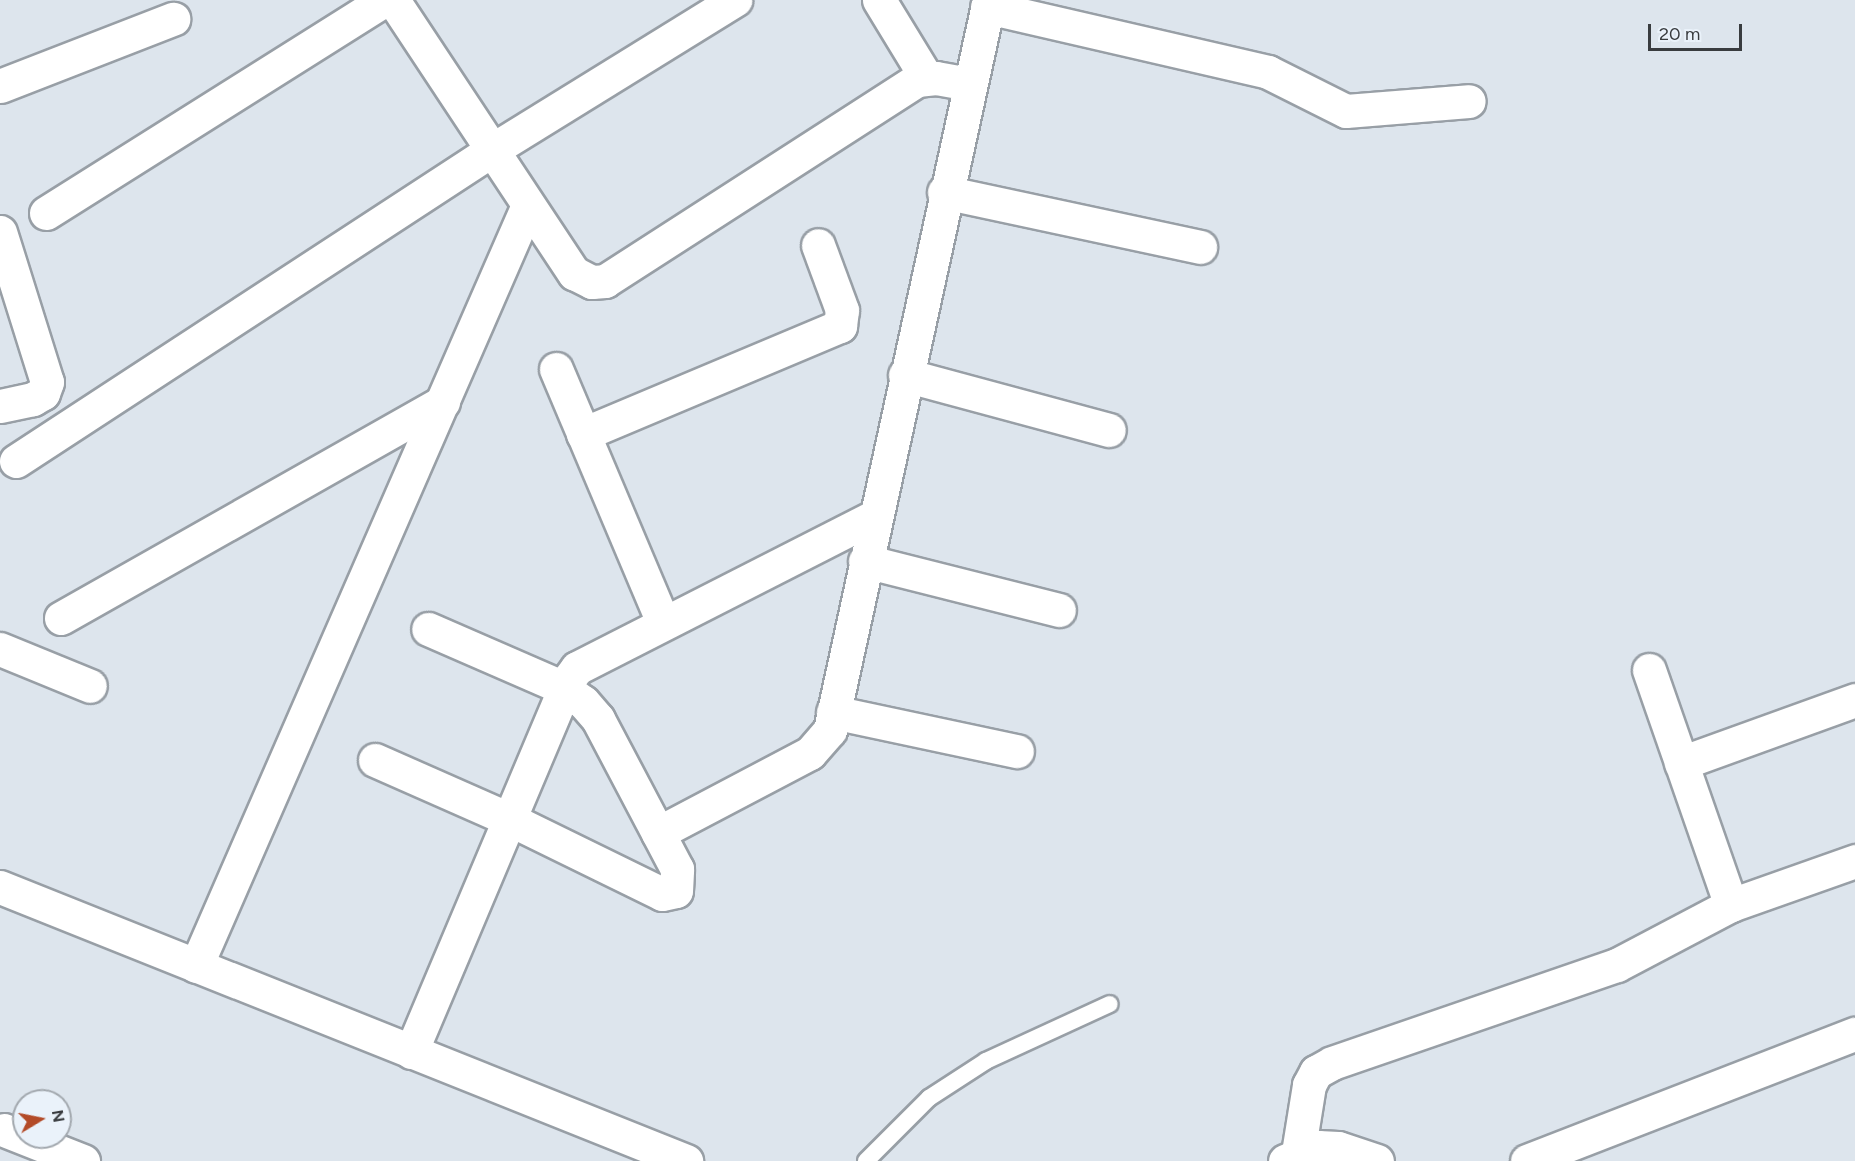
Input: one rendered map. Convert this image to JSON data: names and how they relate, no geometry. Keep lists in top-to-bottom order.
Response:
{
  "scale_bar": "20 m",
  "north": "right"
}
